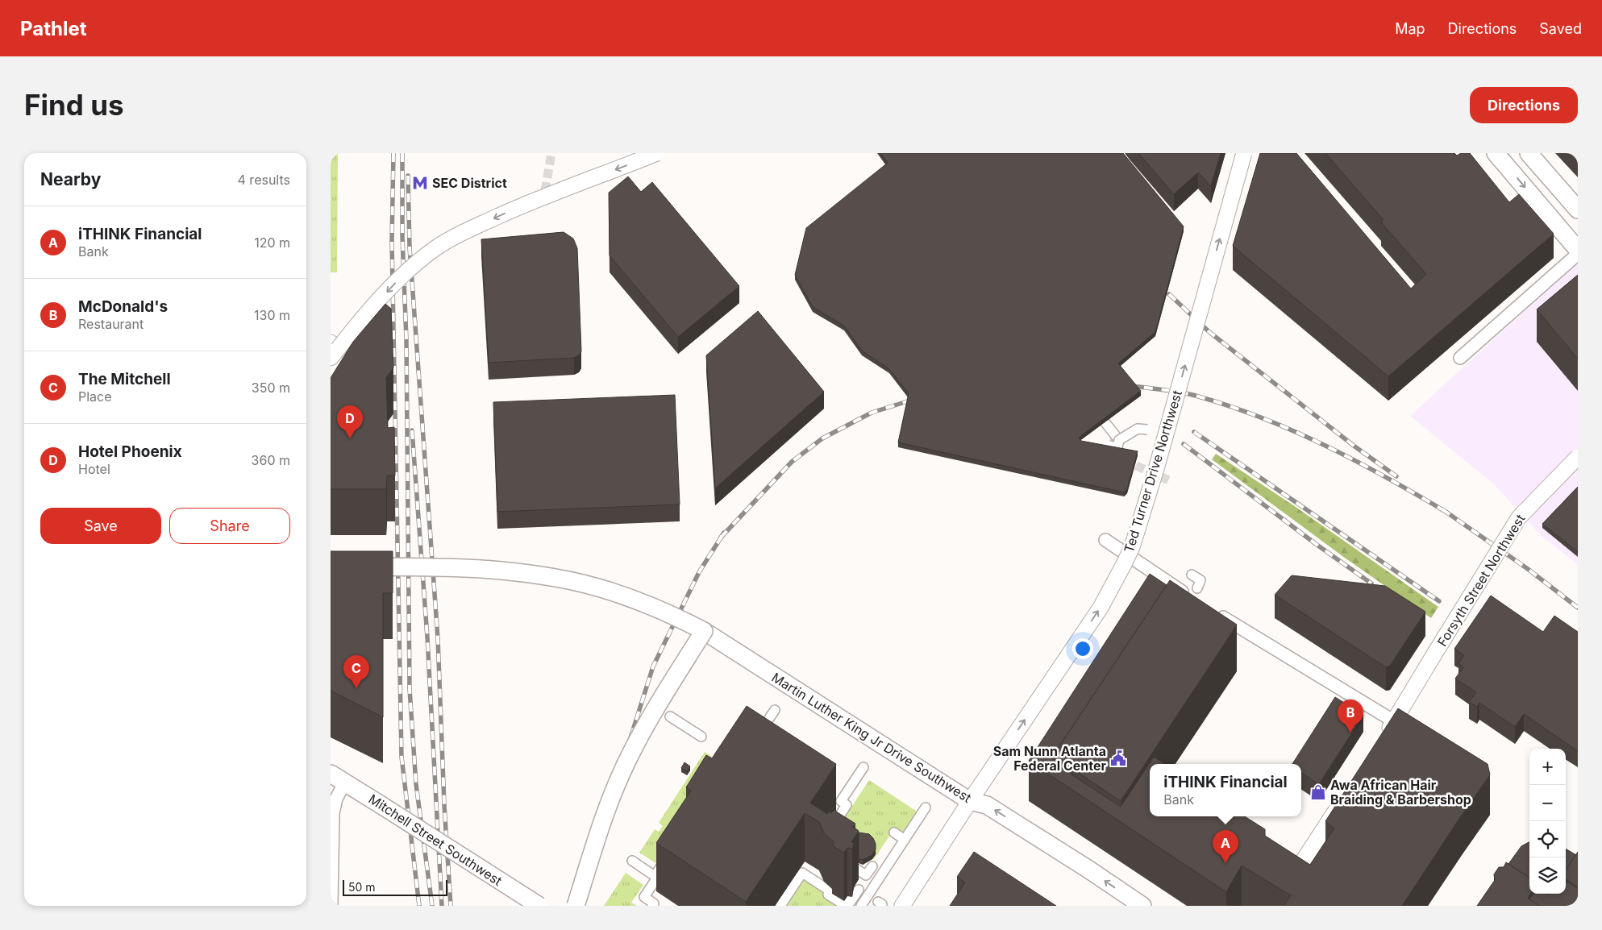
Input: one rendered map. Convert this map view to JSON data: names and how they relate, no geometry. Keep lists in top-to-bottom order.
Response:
{
  "streets": {
    "main road": ["Martin Luther King Jr Drive Southwest", "Mitchell Street Southwest"],
    "street": ["Ted Turner Drive Northwest", "Forsyth Street Northwest"]
  },
  "crossings": [
    ["Ted Turner Drive Northwest", "Martin Luther King Jr Drive Southwest"]
  ],
  "one_way": ["Ted Turner Drive Northwest"],
  "places": {
    "metro station": ["SEC District"],
    "public building": ["Sam Nunn Atlanta Federal Center"],
    "shop": ["Awa African Hair Braiding & Barbershop"]
  },
  "scale_bar": "50 m",
  "page": {
    "header": "Pathlet",
    "nav": ["Map", "Directions", "Saved"],
    "buttons": [
      "Directions",
      ["Save", "Share"]
    ],
    "title": "Find us",
    "heading": ["Nearby", "4 results"],
    "list": [
      {
        "mark": "A",
        "name": "iTHINK Financial",
        "note": "Bank",
        "value": "120 m"
      },
      {
        "mark": "B",
        "name": "McDonald's",
        "note": "Restaurant",
        "value": "130 m"
      },
      {
        "mark": "C",
        "name": "The Mitchell",
        "note": "Place",
        "value": "350 m"
      },
      {
        "mark": "D",
        "name": "Hotel Phoenix",
        "note": "Hotel",
        "value": "360 m"
      }
    ],
    "pins": [
      "D",
      "C",
      "B",
      "A"
    ],
    "map_buttons": ["+", "−"],
    "popup": ["iTHINK Financial", "Bank"],
    "scale": "50 m"
  }
}
